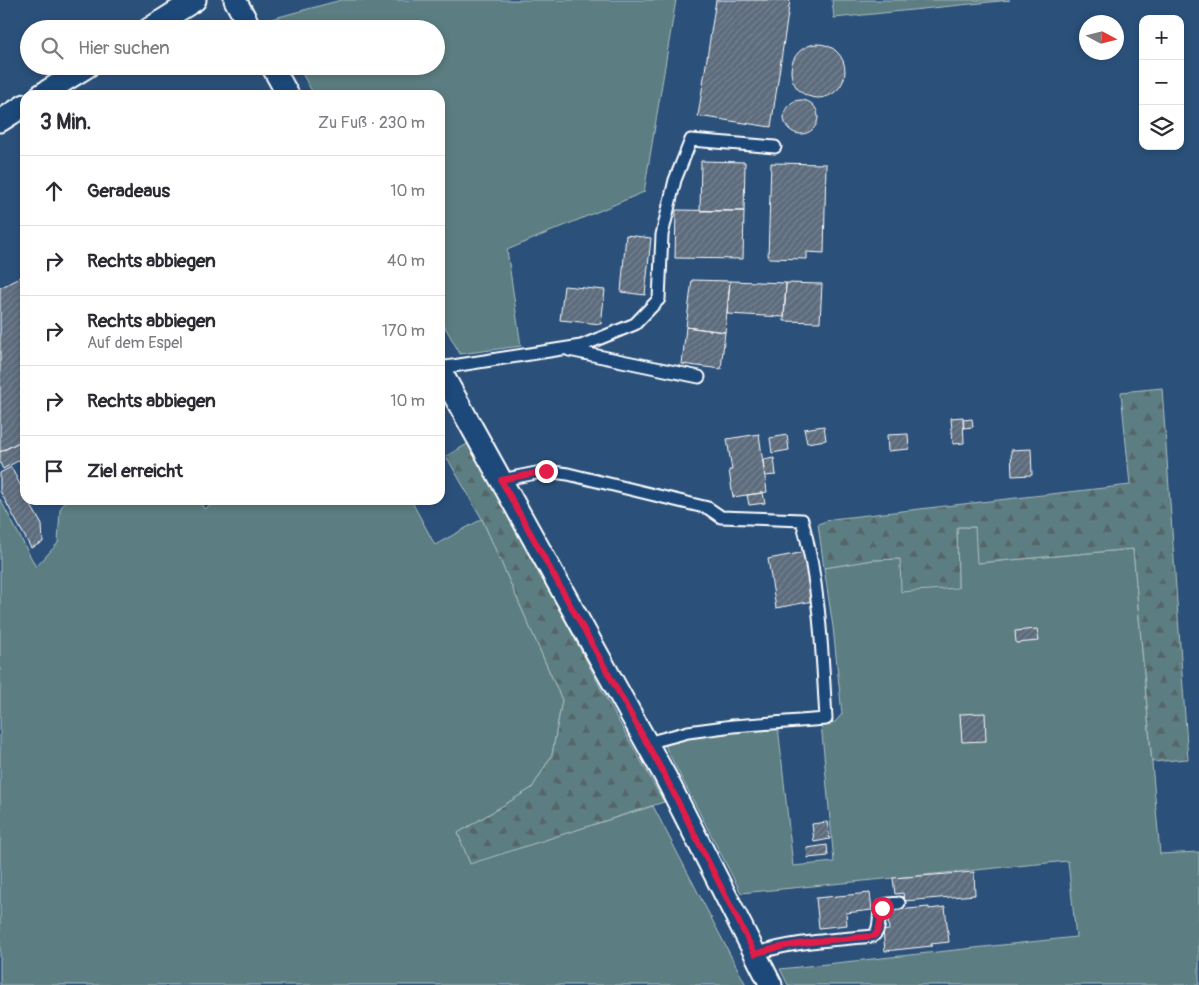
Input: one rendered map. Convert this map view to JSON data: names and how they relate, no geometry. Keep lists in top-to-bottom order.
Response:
{
  "north": "right",
  "page": {
    "map_buttons": ["+", "−"],
    "search": "Hier suchen",
    "heading": ["3 Min.", "Zu Fuß · 230 m"],
    "list": [
      ["Geradeaus", "10 m"],
      ["Rechts abbiegen", "40 m"],
      ["Rechts abbiegen", "Auf dem Espel", "170 m"],
      ["Rechts abbiegen", "10 m"],
      "Ziel erreicht"
    ]
  }
}
